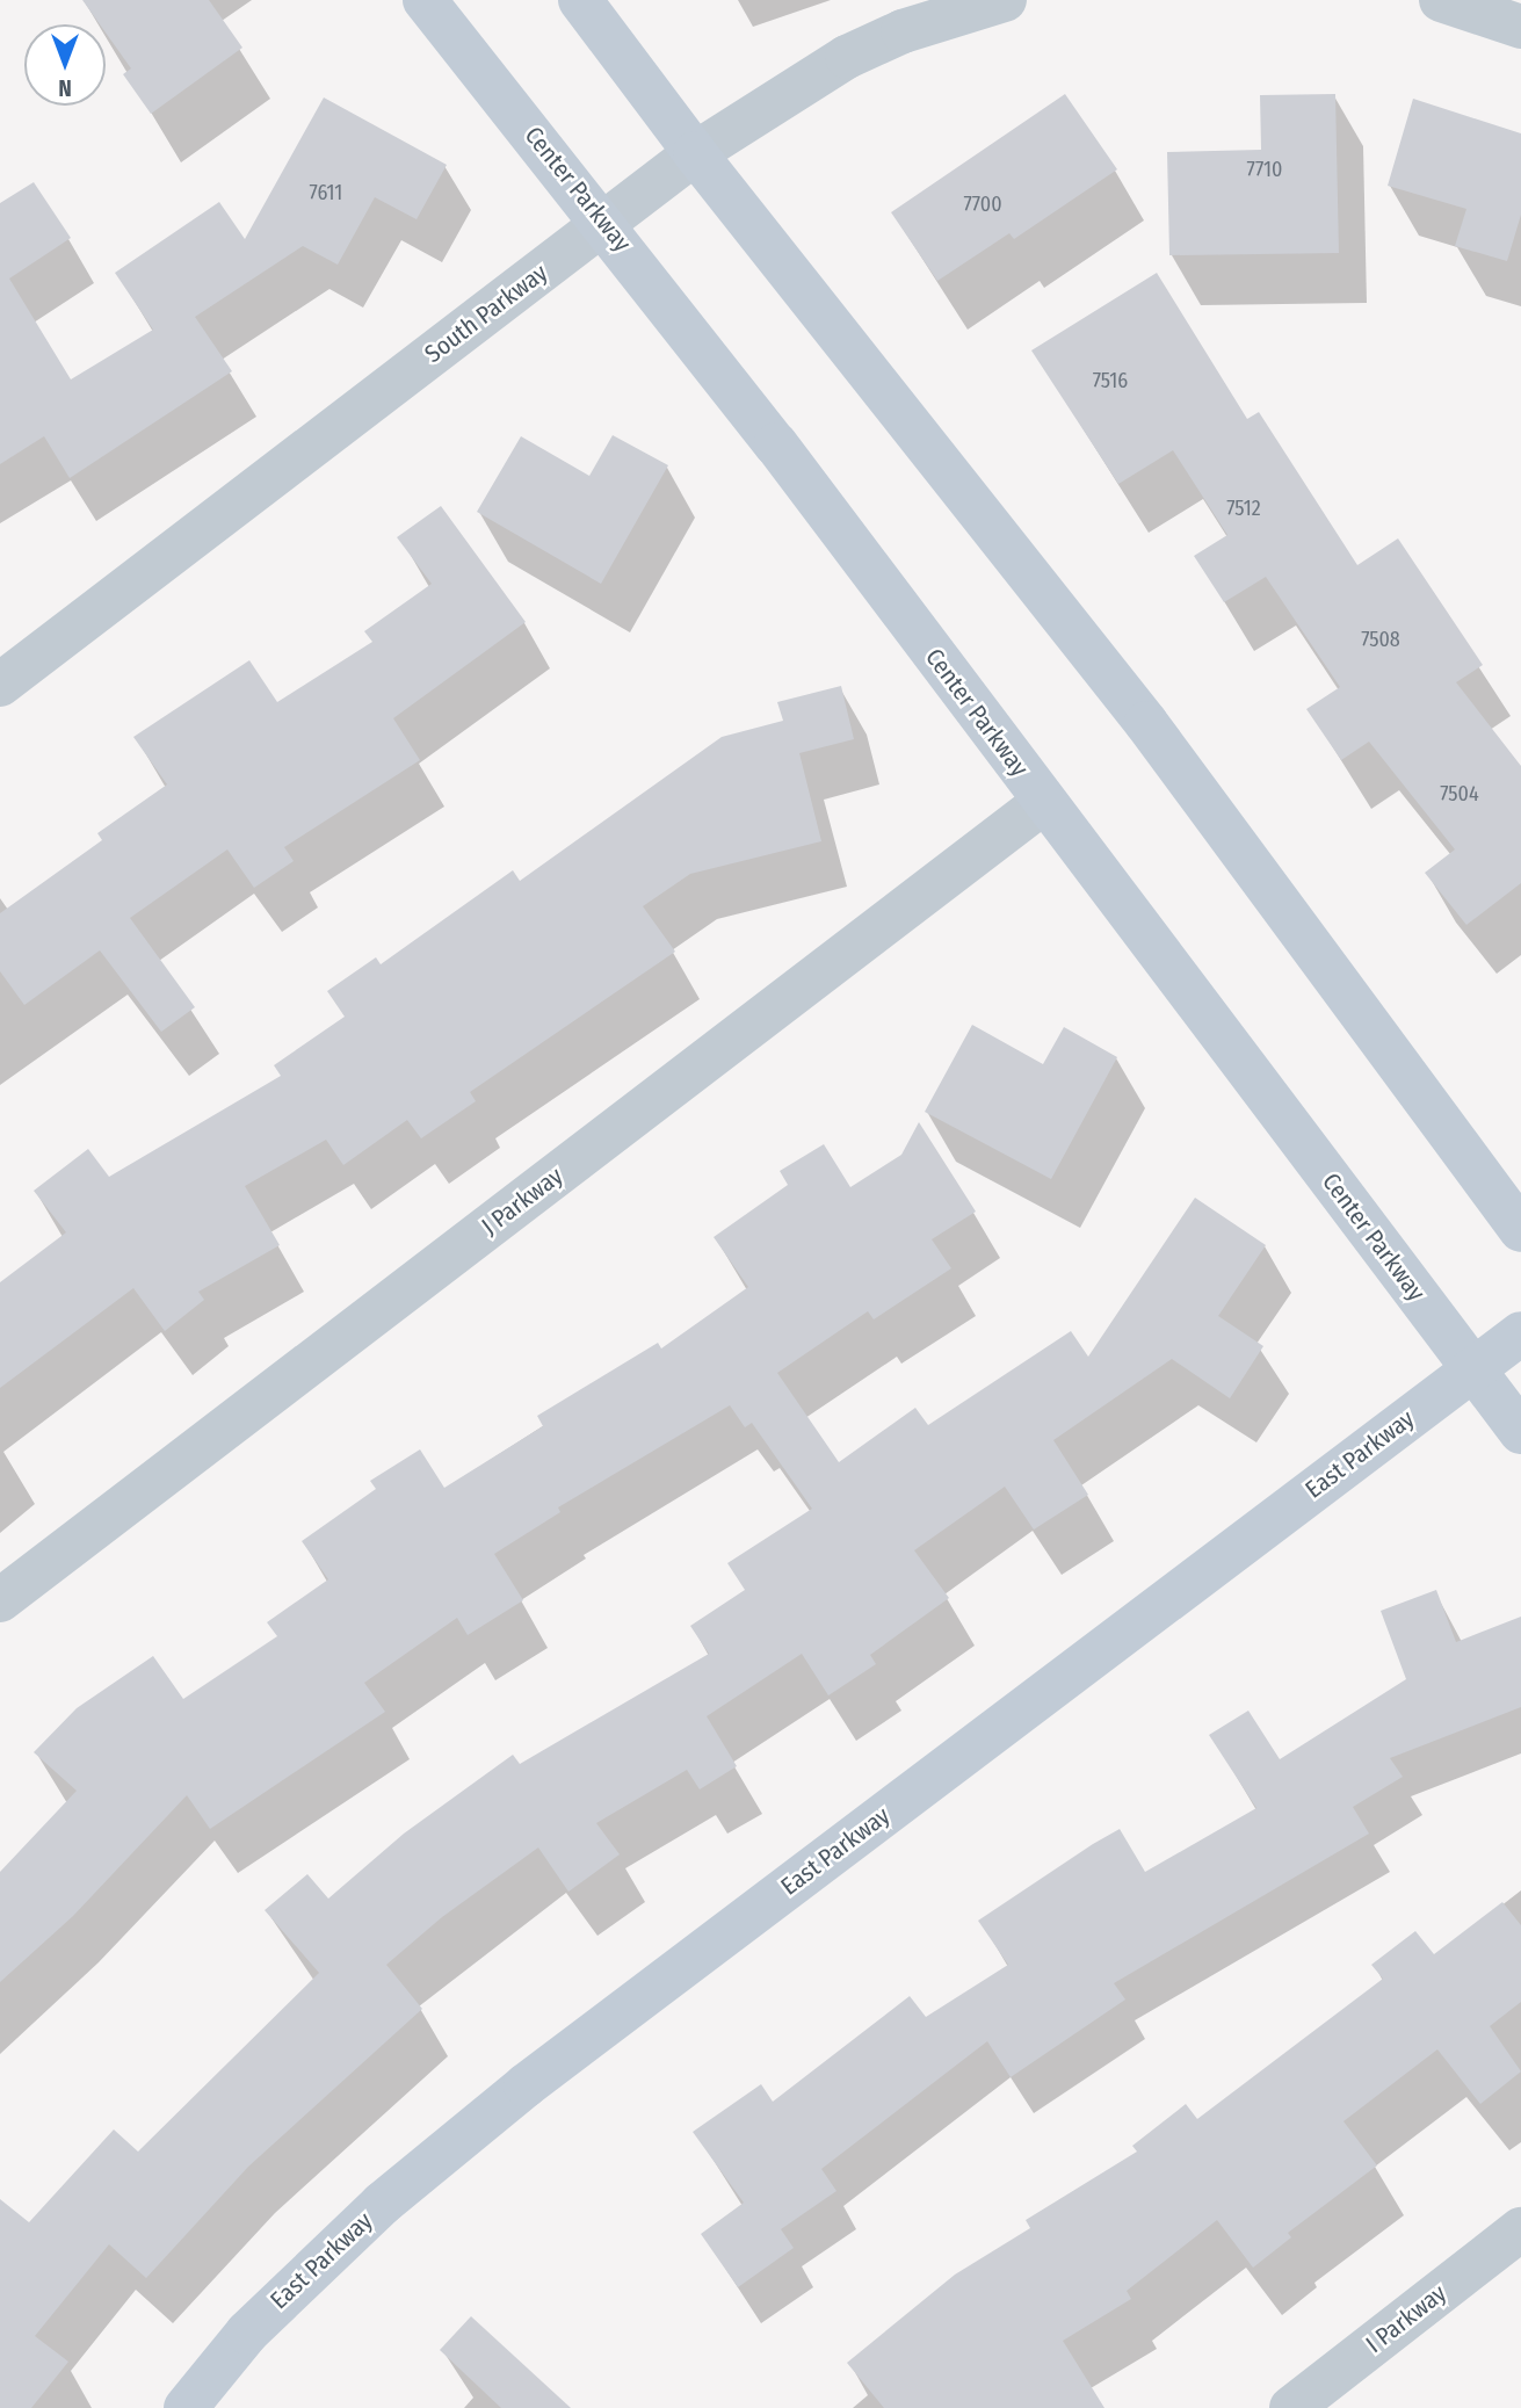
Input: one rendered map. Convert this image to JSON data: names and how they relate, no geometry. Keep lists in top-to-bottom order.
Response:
{
  "streets": {
    "street": [
      "Center Parkway",
      "South Parkway",
      "J Parkway",
      "East Parkway",
      "I Parkway"
    ]
  },
  "crossings": [
    ["Center Parkway", "South Parkway"],
    ["Center Parkway", "J Parkway"],
    ["Center Parkway", "East Parkway"]
  ],
  "house_numbers": [
    "7710",
    "7611",
    "7700",
    "7516",
    "7512",
    "7508",
    "7504"
  ],
  "north": "bottom"
}
